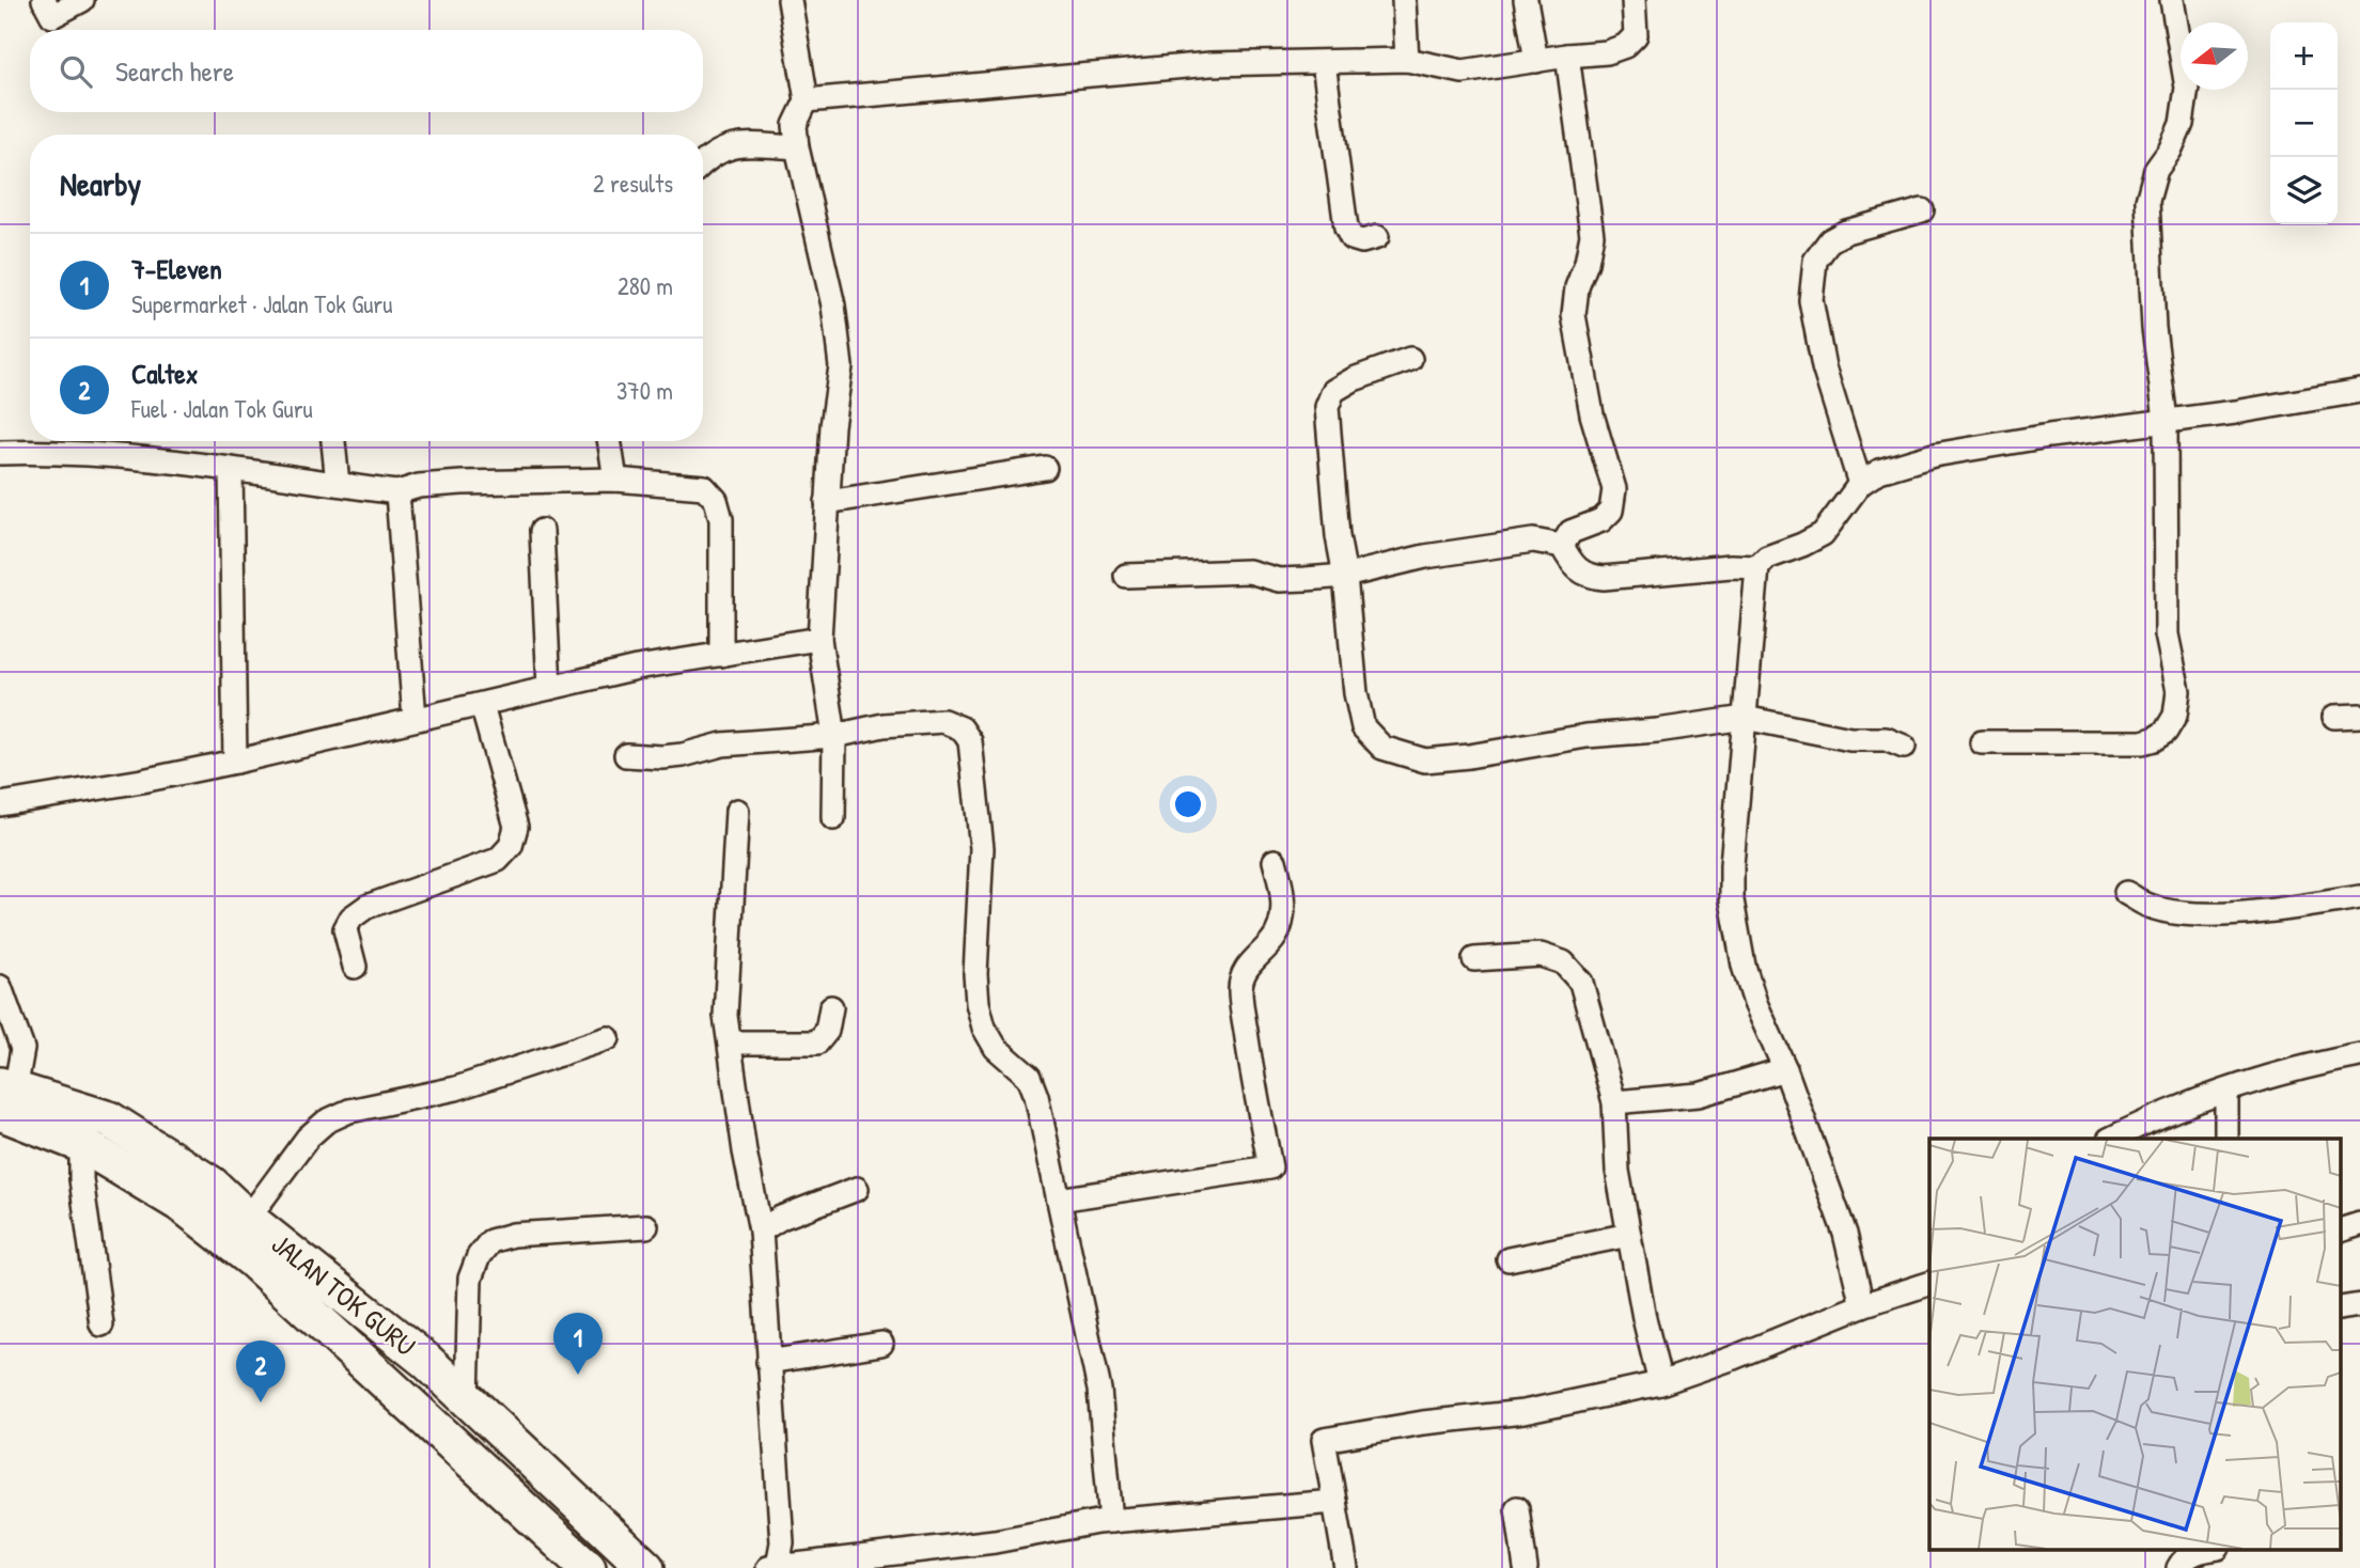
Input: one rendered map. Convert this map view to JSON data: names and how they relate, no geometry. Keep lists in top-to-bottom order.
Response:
{
  "streets": {
    "main road": ["JALAN TOK GURU"]
  },
  "north": "left",
  "page": {
    "map_buttons": ["+", "−"],
    "search": "Search here",
    "heading": ["Nearby", "2 results"],
    "list": [
      {
        "mark": "1",
        "name": "7-Eleven",
        "note": "Supermarket · Jalan Tok Guru",
        "value": "280 m"
      },
      {
        "mark": "2",
        "name": "Caltex",
        "note": "Fuel · Jalan Tok Guru",
        "value": "370 m"
      }
    ],
    "pins": ["1", "2"]
  }
}
